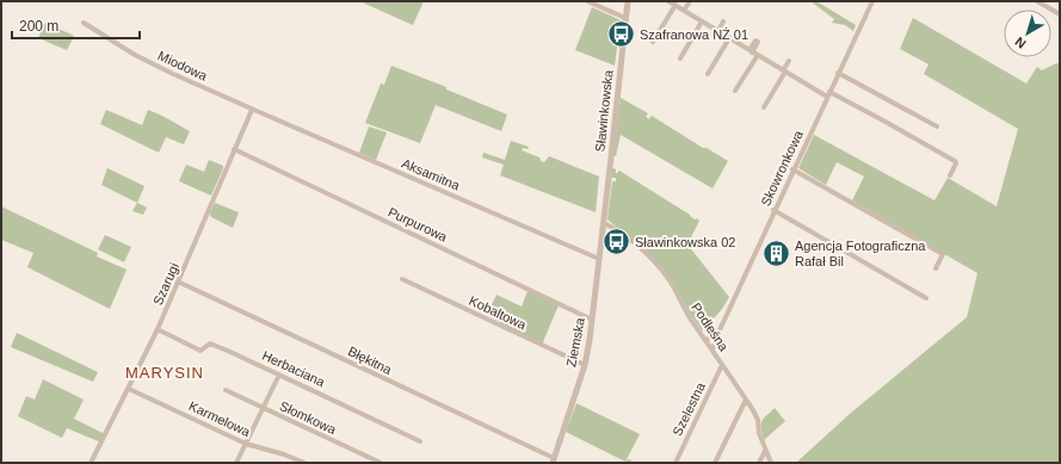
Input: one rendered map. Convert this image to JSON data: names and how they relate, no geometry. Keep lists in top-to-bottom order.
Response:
{
  "streets": {
    "street": [
      "Miodowa",
      "Sławinkowska",
      "Skowronkowa",
      "Aksamitna",
      "Purpurowa",
      "Szarugi",
      "Kobaltowa",
      "Podleśna",
      "Ziemska",
      "Błękitna",
      "Herbaciana",
      "Szelestna",
      "Słomkowa",
      "Karmelowa"
    ]
  },
  "crossings": [
    ["Miodowa", "Aksamitna"],
    ["Miodowa", "Szarugi"],
    ["Sławinkowska", "Podleśna"],
    ["Sławinkowska", "Ziemska"],
    ["Skowronkowa", "Podleśna"],
    ["Aksamitna", "Szarugi"],
    ["Aksamitna", "Ziemska"],
    ["Purpurowa", "Szarugi"],
    ["Purpurowa", "Ziemska"],
    ["Szarugi", "Błękitna"],
    ["Szarugi", "Herbaciana"],
    ["Szarugi", "Karmelowa"],
    ["Kobaltowa", "Ziemska"],
    ["Podleśna", "Ziemska"],
    ["Podleśna", "Szelestna"],
    ["Ziemska", "Błękitna"]
  ],
  "districts": ["MARYSIN"],
  "places": {
    "bus stop": ["Szafranowa NŻ 01", "Sławinkowska 02"],
    "building": ["Agencja Fotograficzna Rafał Bil"]
  },
  "scale_bar": "200 m",
  "north": "bottom left"
}
